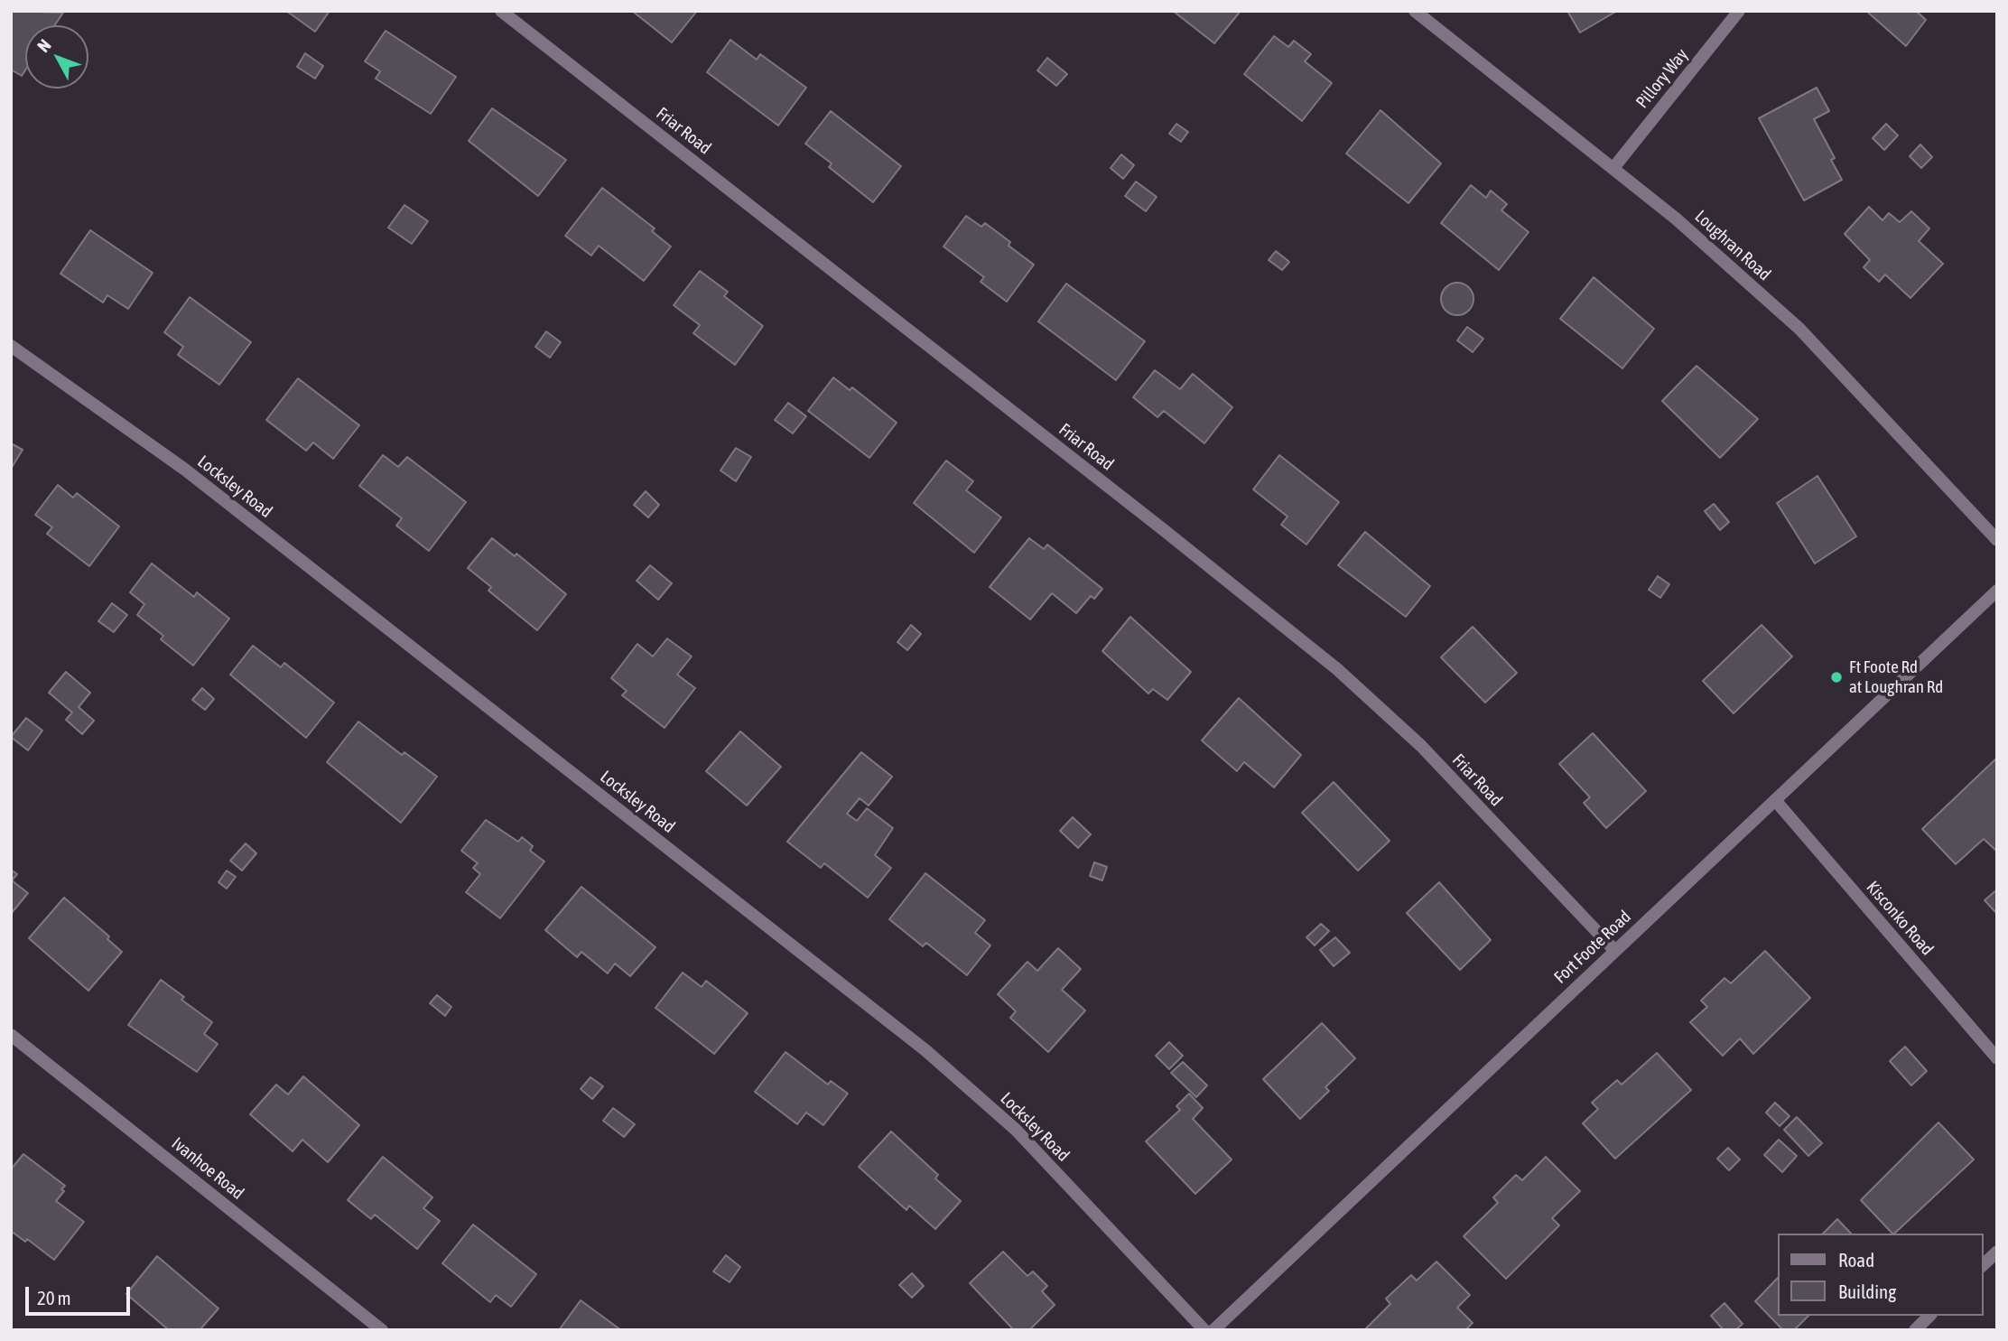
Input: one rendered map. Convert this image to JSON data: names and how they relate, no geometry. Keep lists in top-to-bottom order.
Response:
{
  "streets": {
    "street": [
      "Pillory Way",
      "Friar Road",
      "Loughran Road",
      "Locksley Road",
      "Kisconko Road",
      "Fort Foote Road",
      "Ivanhoe Road"
    ]
  },
  "crossings": [
    ["Pillory Way", "Loughran Road"],
    ["Friar Road", "Fort Foote Road"],
    ["Kisconko Road", "Fort Foote Road"]
  ],
  "places": ["Ft Foote Rd at Loughran Rd"],
  "legend": ["Road", "Building"],
  "scale_bar": "20 m",
  "north": "top left"
}
